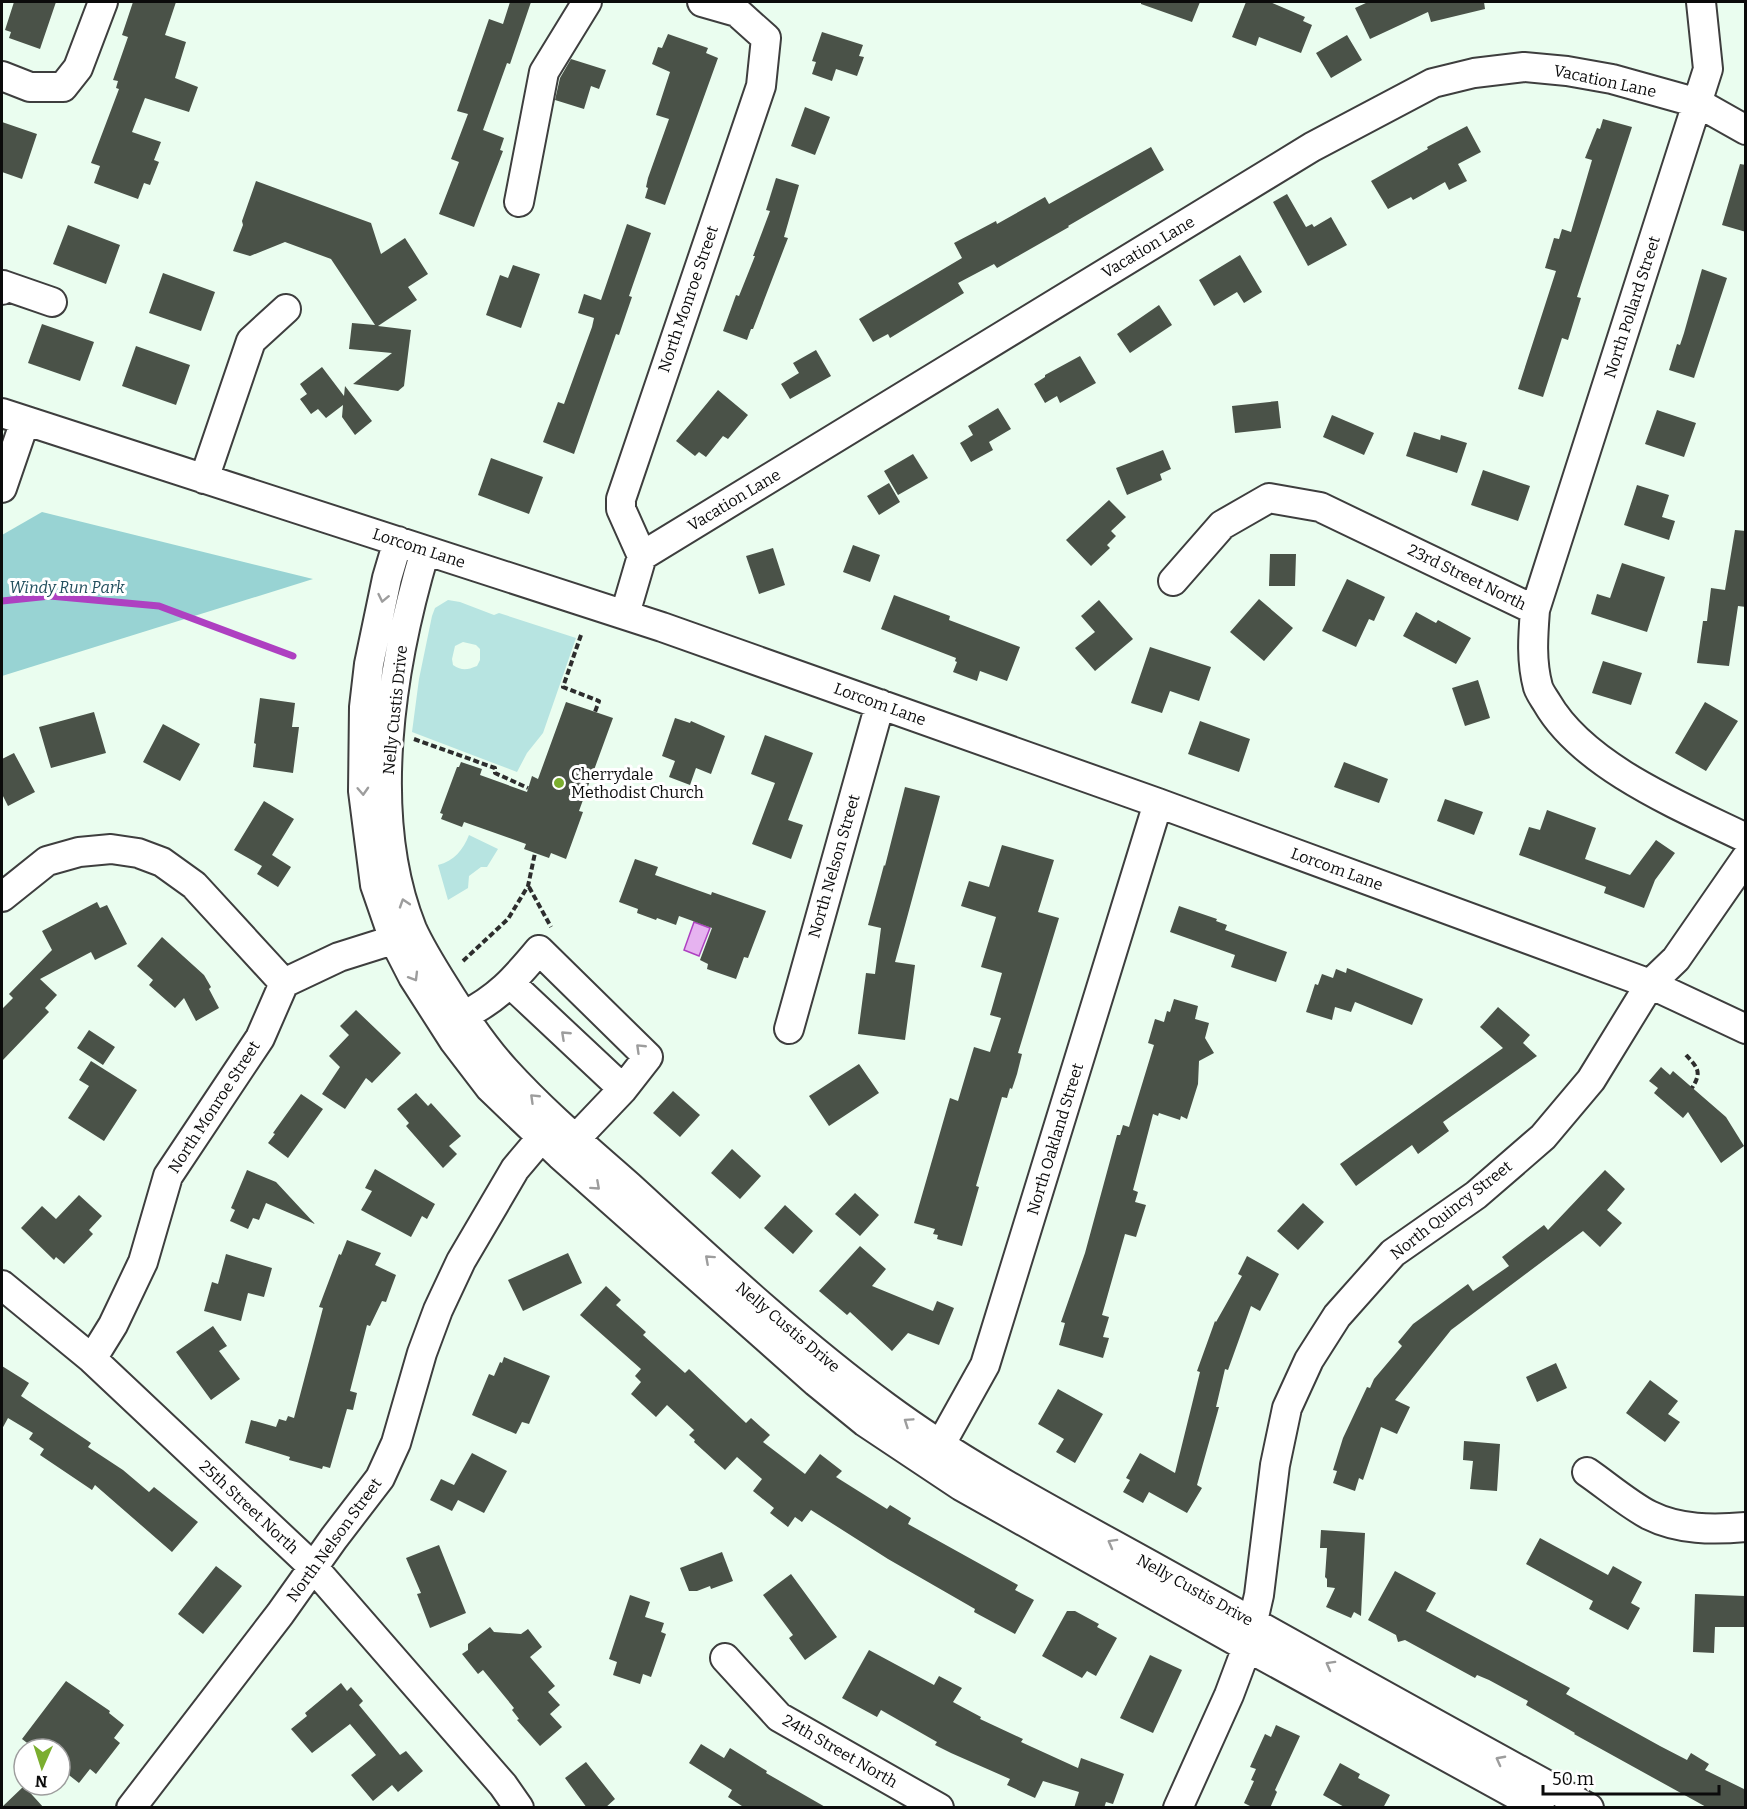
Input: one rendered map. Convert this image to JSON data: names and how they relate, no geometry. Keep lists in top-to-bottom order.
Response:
{
  "streets": {
    "street": [
      "Vacation Lane",
      "North Monroe Street",
      "North Pollard Street",
      "Lorcom Lane",
      "23rd Street North",
      "Nelly Custis Drive",
      "North Nelson Street",
      "North Oakland Street",
      "North Quincy Street",
      "25th Street North",
      "24th Street North"
    ]
  },
  "crossings": [
    ["Vacation Lane", "North Monroe Street"],
    ["Vacation Lane", "North Pollard Street"],
    ["North Monroe Street", "25th Street North"],
    ["North Pollard Street", "23rd Street North"],
    ["Lorcom Lane", "Nelly Custis Drive"],
    ["Lorcom Lane", "North Nelson Street"],
    ["Lorcom Lane", "North Oakland Street"],
    ["Lorcom Lane", "North Quincy Street"],
    ["Nelly Custis Drive", "North Nelson Street"],
    ["Nelly Custis Drive", "North Oakland Street"],
    ["Nelly Custis Drive", "North Quincy Street"],
    ["North Nelson Street", "25th Street North"]
  ],
  "parks": ["Windy Run Park"],
  "places": ["Cherrydale Methodist Church"],
  "scale_bar": "50 m",
  "north": "bottom"
}
